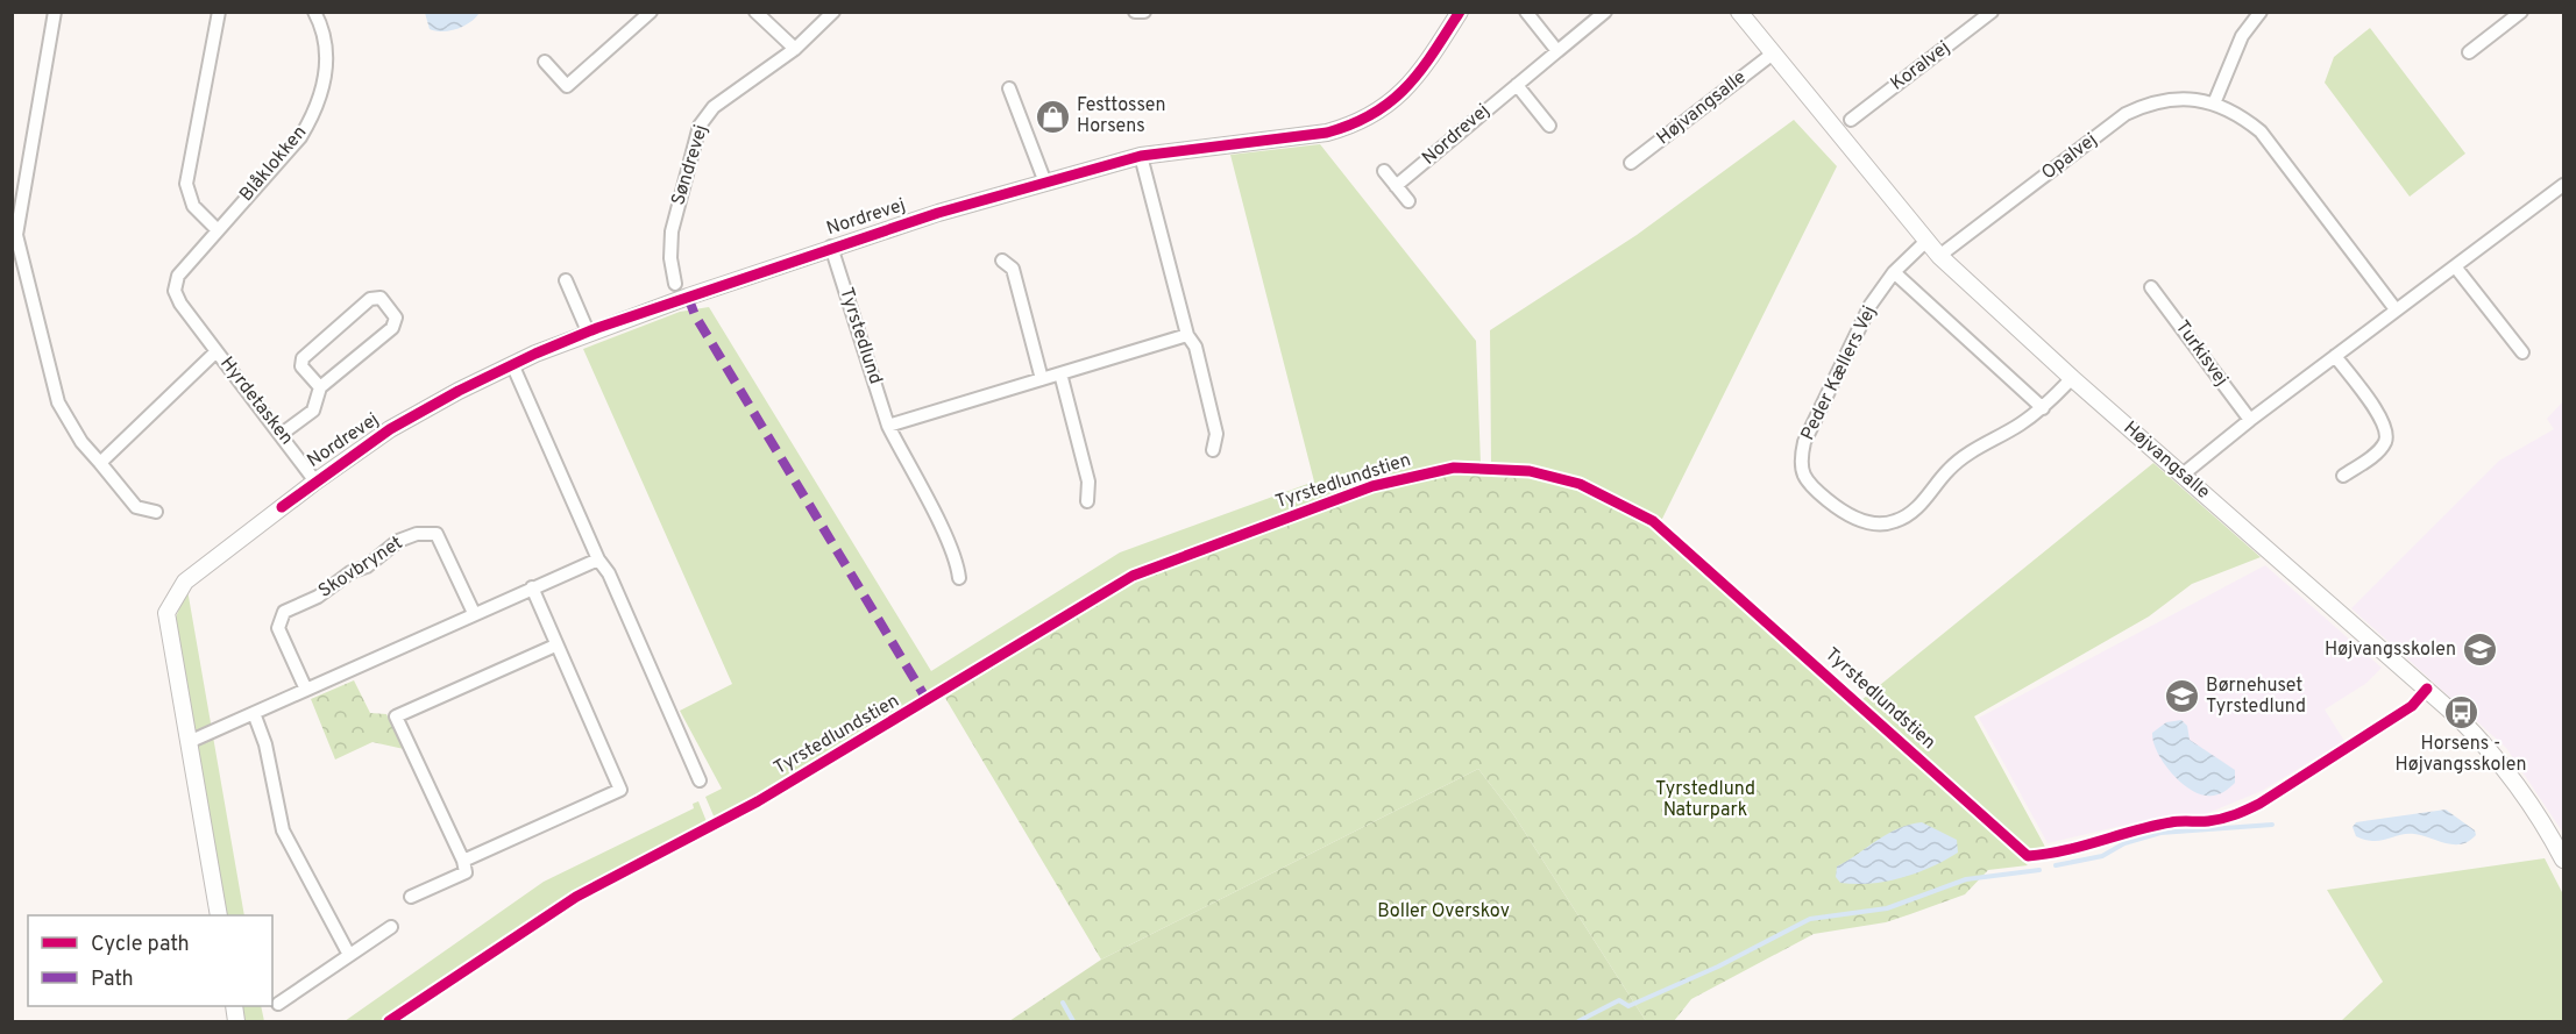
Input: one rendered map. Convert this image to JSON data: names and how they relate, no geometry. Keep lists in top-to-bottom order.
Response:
{
  "streets": {
    "street": [
      "Koralvej",
      "Højvangsalle",
      "Nordrevej",
      "Opalvej",
      "Blåklokken",
      "Søndrevej",
      "Tyrstedlund",
      "Turkisvej",
      "Peder Kællers Vej",
      "Hyrdetasken",
      "Skovbrynet"
    ],
    "cycle path": ["Tyrstedlundstien"]
  },
  "crossings": [
    ["Højvangsalle", "Opalvej"],
    ["Højvangsalle", "Peder Kællers Vej"],
    ["Nordrevej", "Tyrstedlund"],
    ["Nordrevej", "Hyrdetasken"],
    ["Blåklokken", "Hyrdetasken"]
  ],
  "parks": ["Tyrstedlund Naturpark", "Boller Overskov"],
  "places": {
    "shop": ["Festtossen Horsens"],
    "school or university": ["Højvangsskolen", "Børnehuset Tyrstedlund"],
    "bus stop": ["Horsens - Højvangsskolen"]
  },
  "legend": ["Cycle path", "Path"]
}
